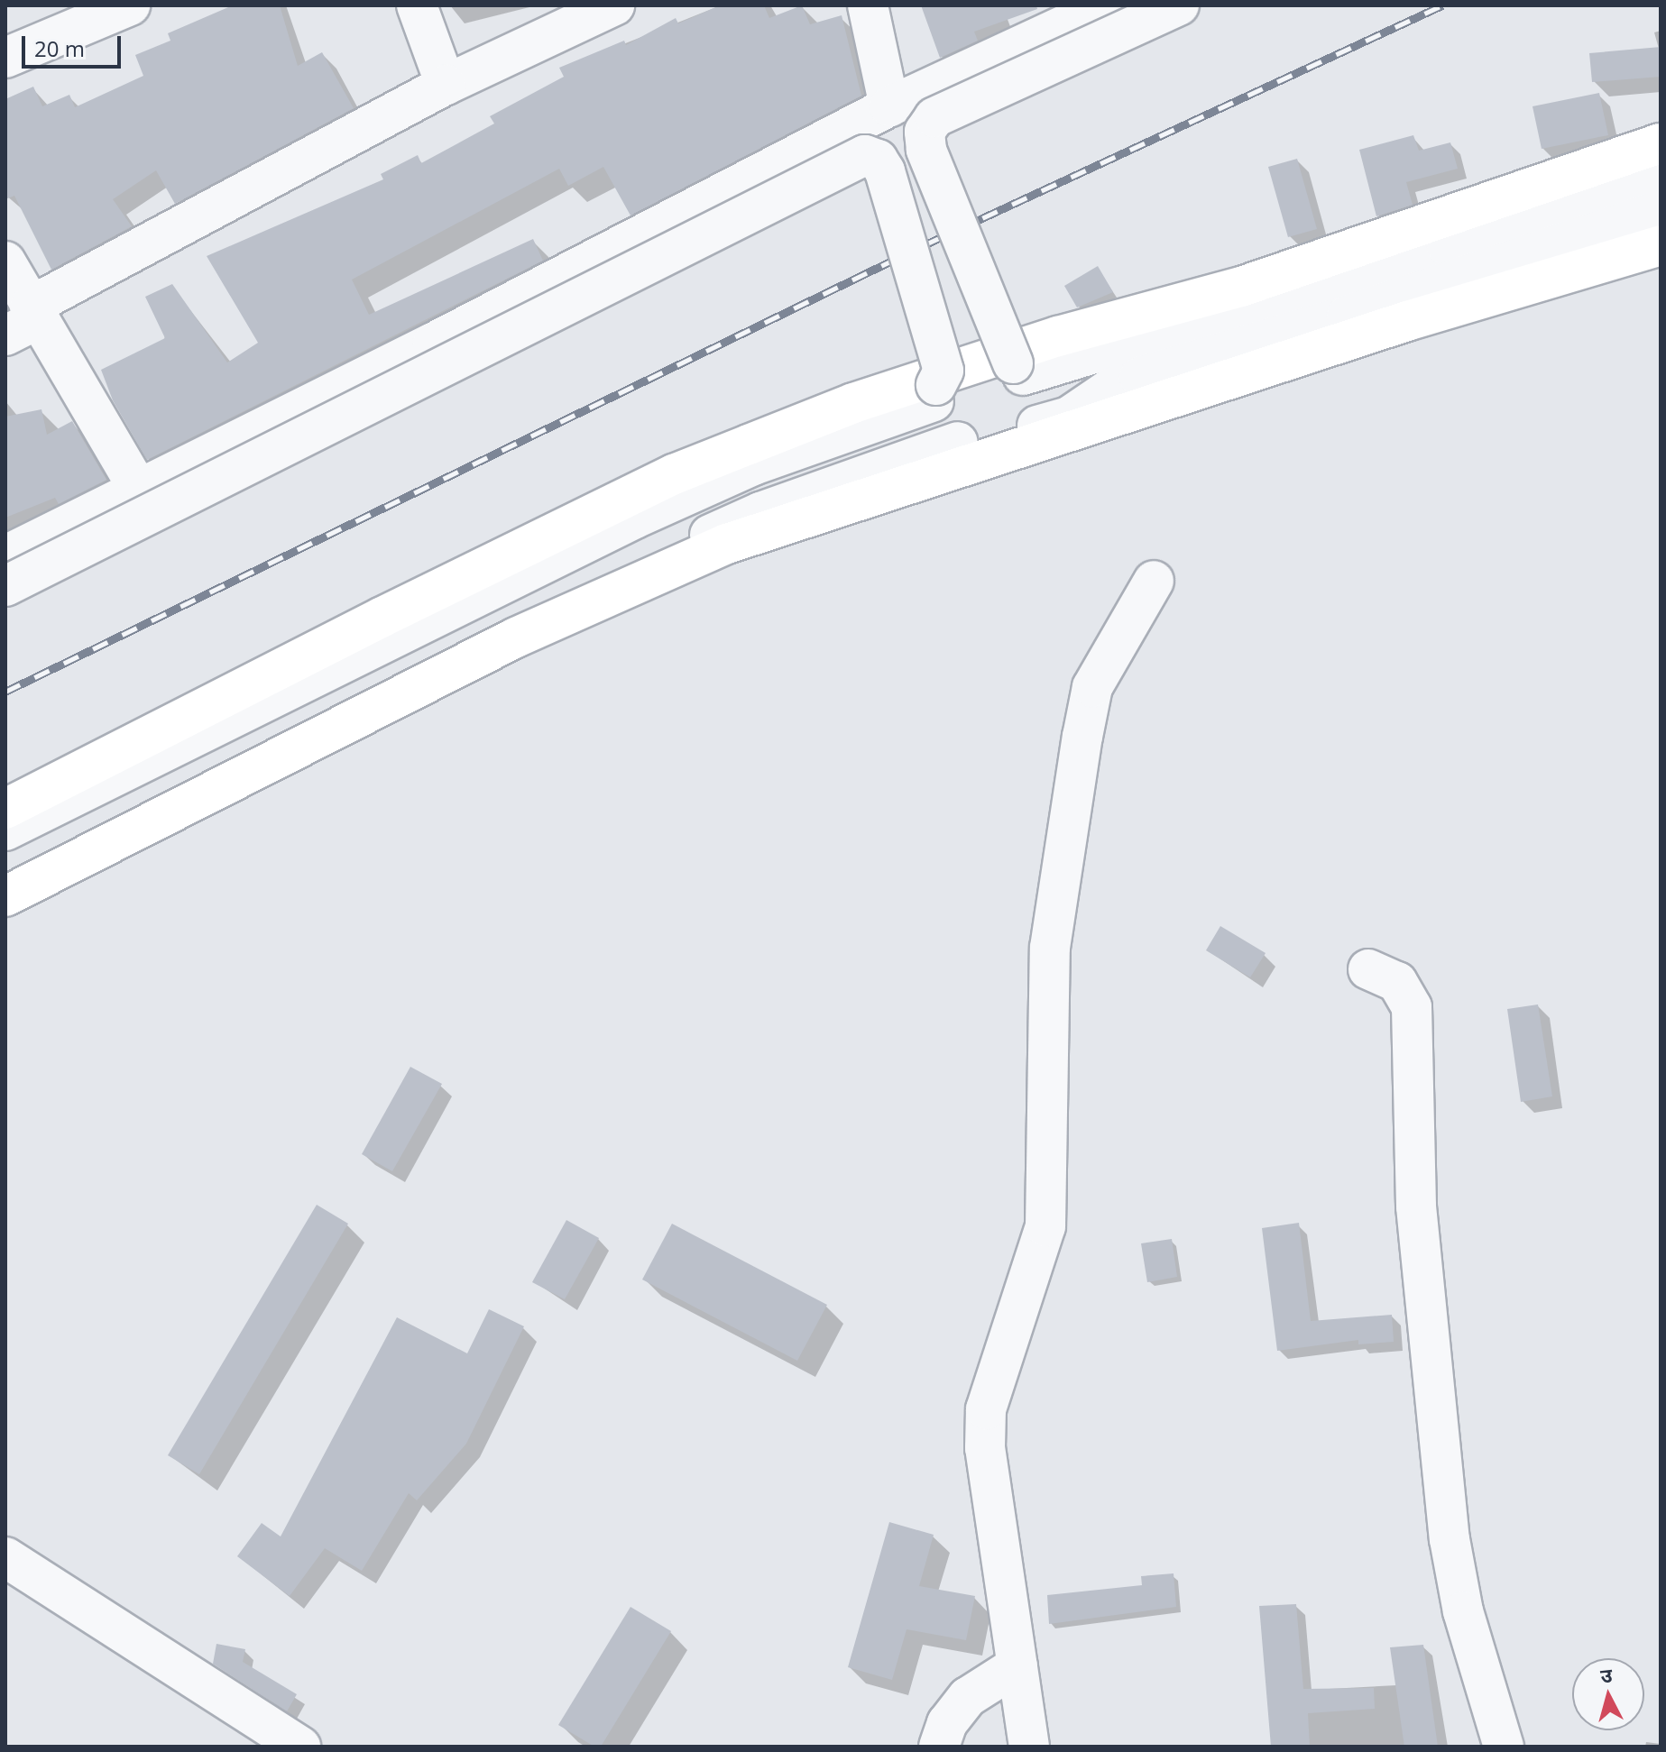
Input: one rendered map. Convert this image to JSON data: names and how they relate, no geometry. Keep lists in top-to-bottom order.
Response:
{
  "scale_bar": "20 m",
  "north": "top"
}
